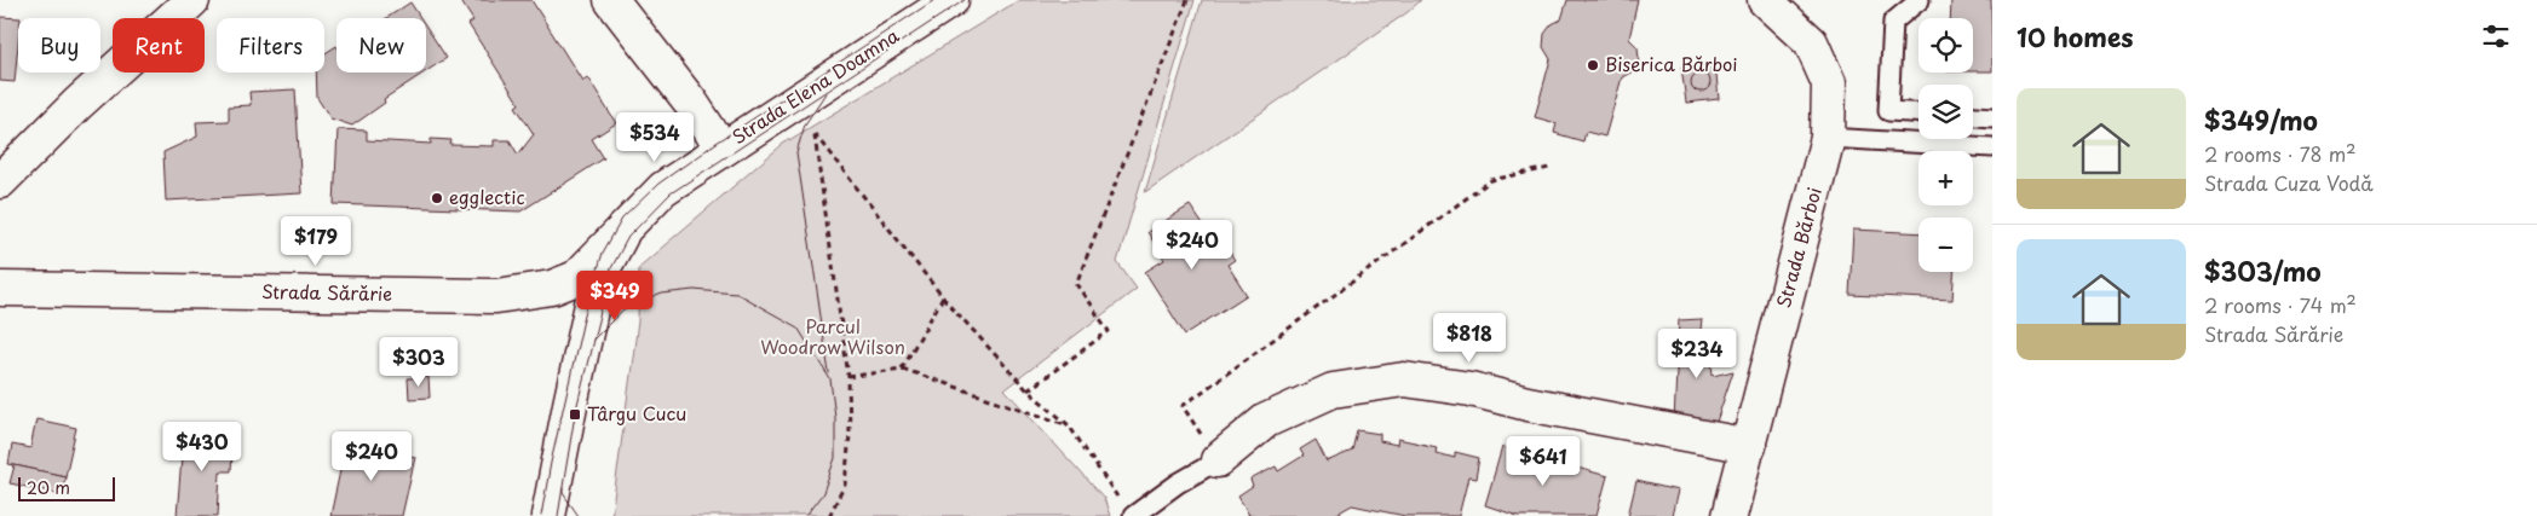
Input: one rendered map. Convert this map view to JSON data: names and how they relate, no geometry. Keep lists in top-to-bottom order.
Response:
{
  "streets": {
    "street": ["Strada Elena Doamna", "Strada Bărboi", "Strada Sărărie"]
  },
  "crossings": [
    ["Strada Elena Doamna", "Strada Sărărie"]
  ],
  "parks": ["Parcul Woodrow Wilson"],
  "places": {
    "other": ["Biserica Bărboi", "egglectic"],
    "transit": ["Târgu Cucu"]
  },
  "scale_bar": "20 m",
  "page": {
    "heading": "10 homes",
    "map_buttons": ["+", "−"],
    "chip": [
      "Buy",
      "Rent",
      "Filters",
      "New"
    ],
    "list": [
      {
        "name": "$349/mo",
        "note": "2 rooms · 78 m² · Strada Cuza Vodă"
      },
      {
        "name": "$303/mo",
        "note": "2 rooms · 74 m² · Strada Sărărie"
      }
    ],
    "price": [
      "$534",
      "$179",
      "$240",
      "$349",
      "$818",
      "$234",
      "$303",
      "$430",
      "$240",
      "$641"
    ],
    "scale": "20 m"
  }
}
